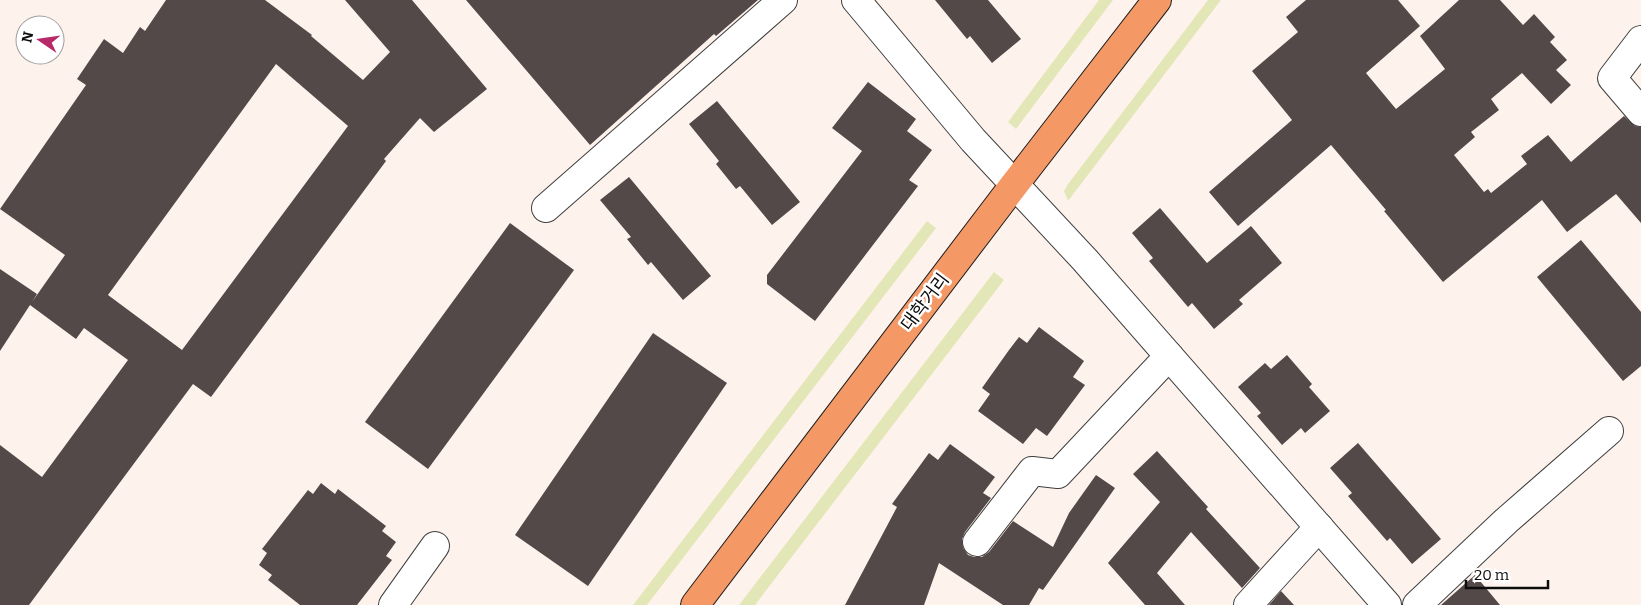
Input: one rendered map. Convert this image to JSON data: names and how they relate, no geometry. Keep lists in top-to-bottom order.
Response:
{
  "streets": {
    "main road": ["대학거리"]
  },
  "scale_bar": "20 m",
  "north": "left"
}
